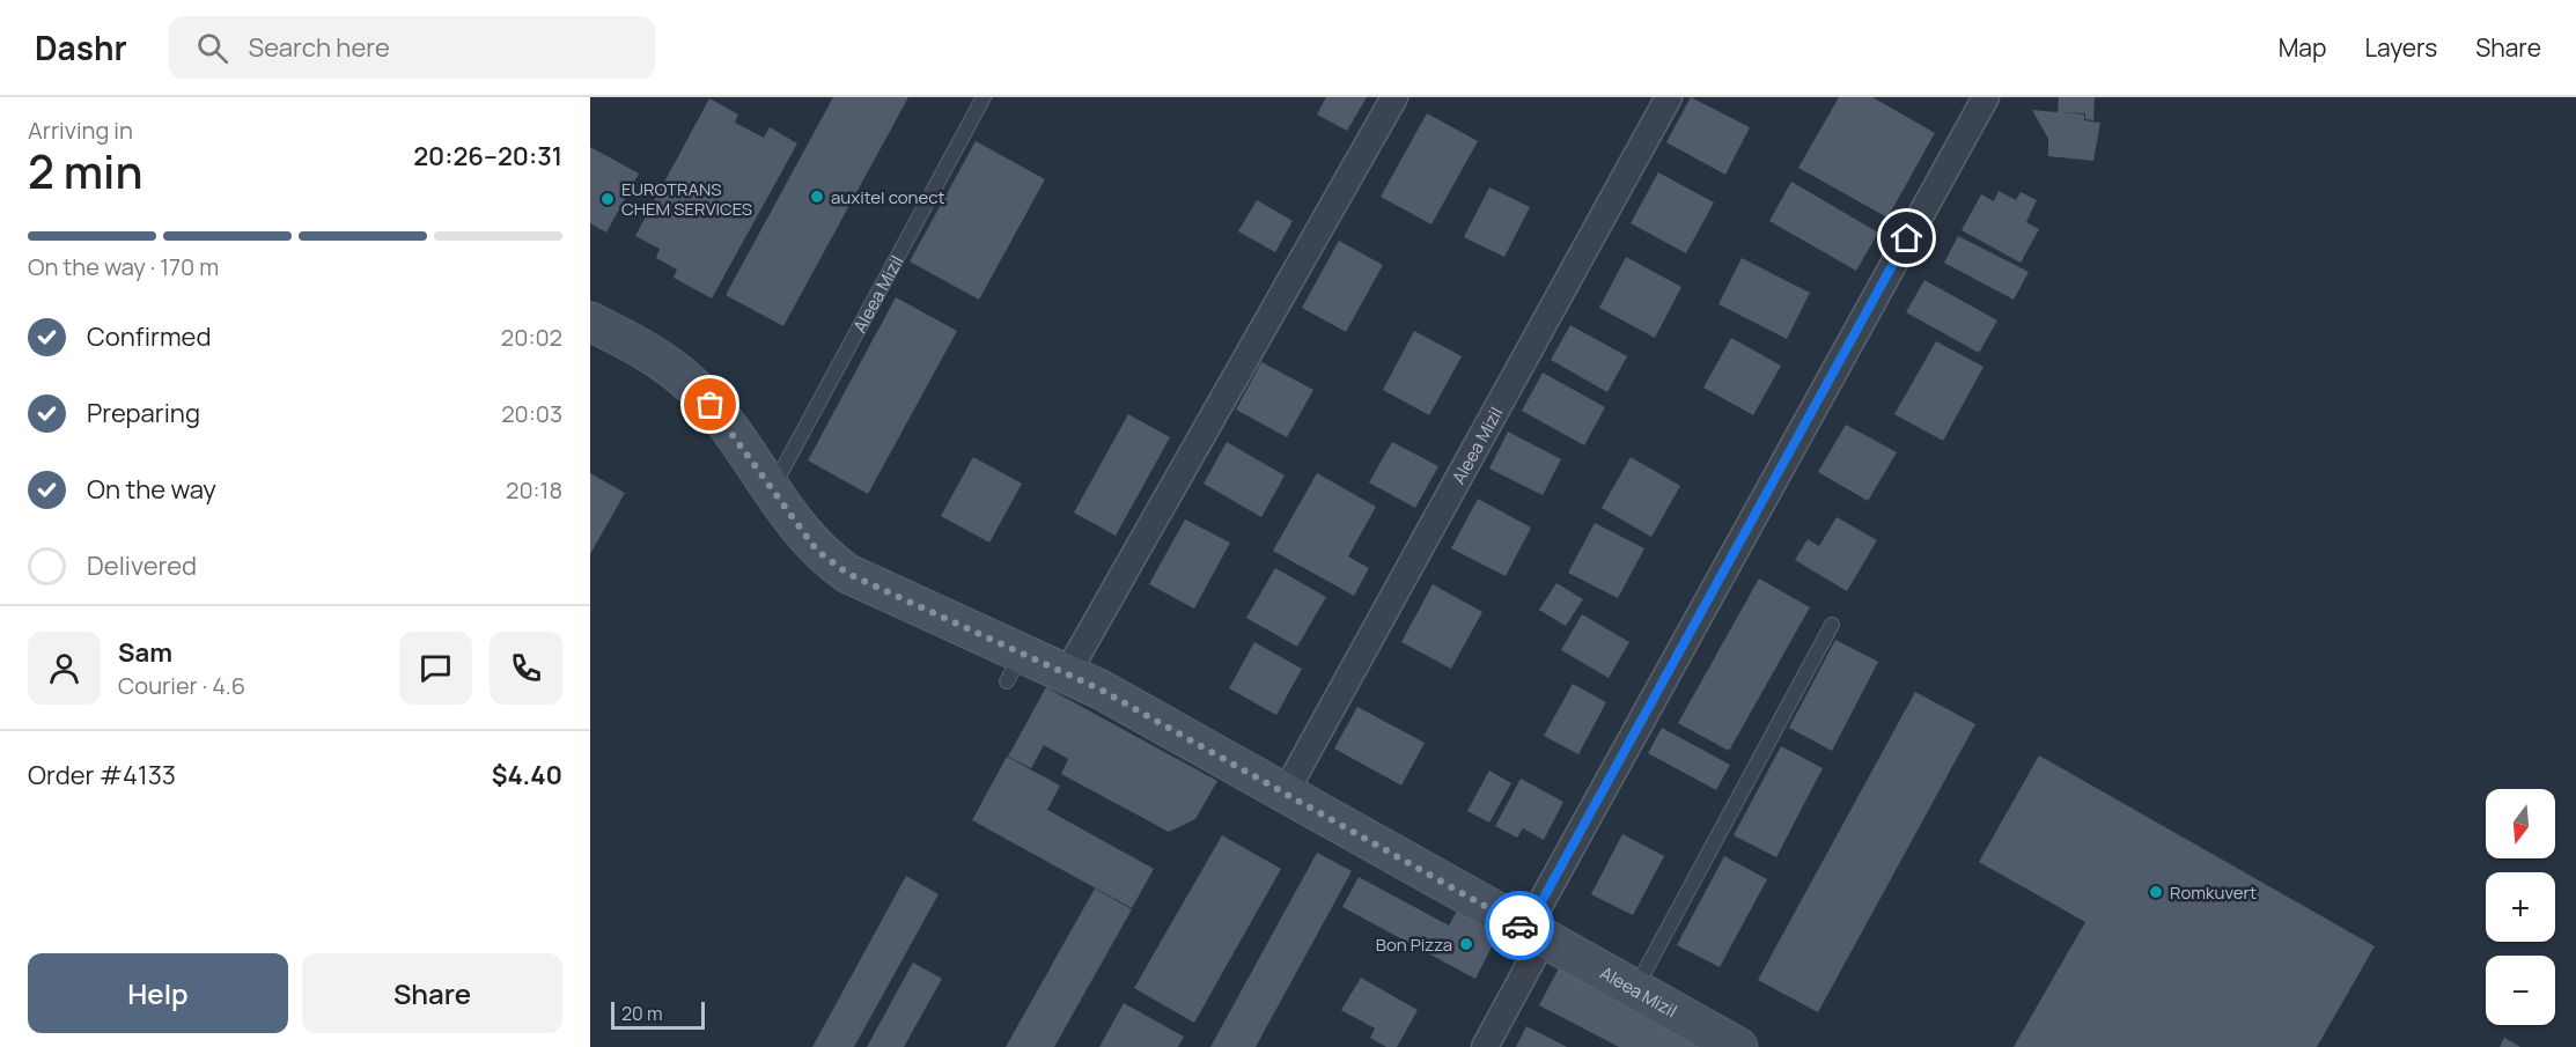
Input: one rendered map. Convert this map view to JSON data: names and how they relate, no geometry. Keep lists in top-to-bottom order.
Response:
{
  "streets": {
    "street": ["Aleea Mizil"]
  },
  "places": [
    "auxitel conect",
    "EUROTRANS CHEM SERVICES",
    "Romkuvert",
    "Bon Pizza"
  ],
  "scale_bar": "20 m",
  "north": "bottom",
  "page": {
    "header": "Dashr",
    "search": "Search here",
    "nav": ["Map", "Layers", "Share"],
    "heading": ["2 min", "Arriving in", "20:26–20:31"],
    "panel": [
      "Sam",
      "Courier · 4.6",
      "Order #4133",
      "$4.40"
    ],
    "bar": "On the way · 170 m",
    "list": [
      ["Confirmed", "20:02"],
      ["Preparing", "20:03"],
      ["On the way", "20:18"],
      "Delivered"
    ],
    "map_buttons": ["+", "−"],
    "buttons": ["Help", "Share"],
    "scale": "20 m"
  }
}
